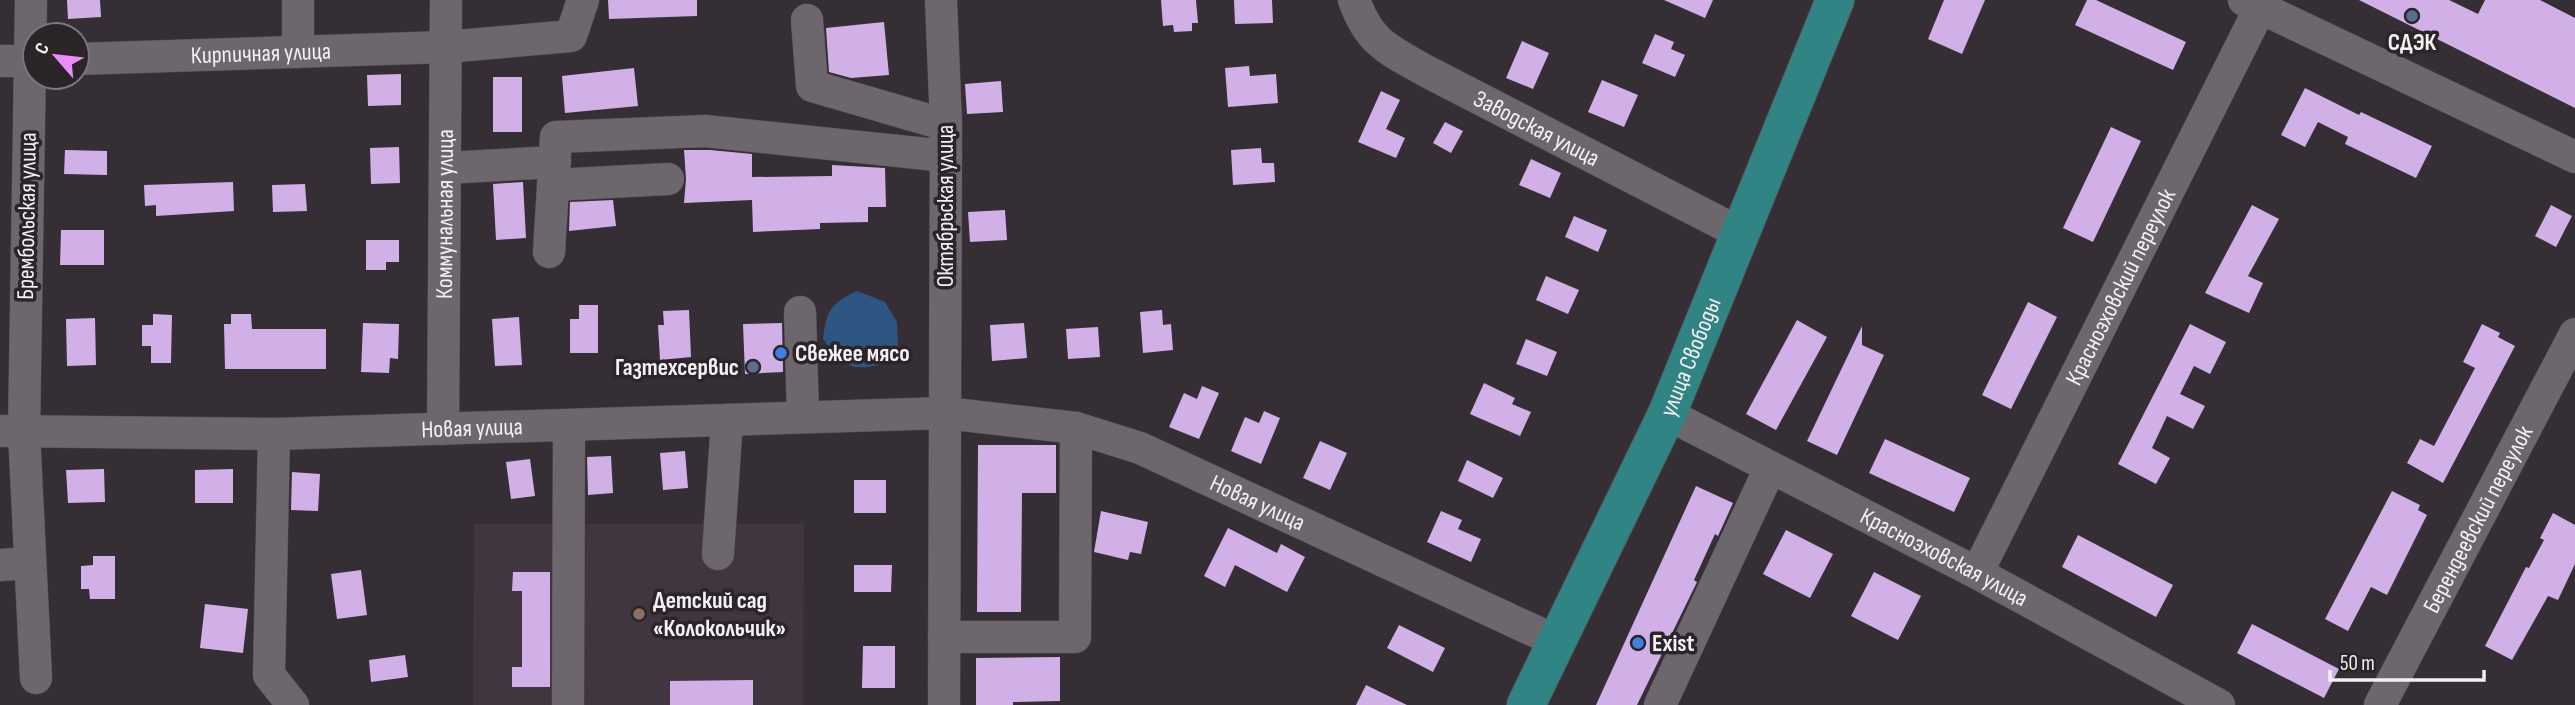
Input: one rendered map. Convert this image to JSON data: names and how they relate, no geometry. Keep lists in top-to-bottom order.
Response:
{
  "streets": {
    "main road": ["улица Свободы"],
    "street": [
      "Кирпичная улица",
      "Заводская улица",
      "Октябрьская улица",
      "Коммунальная улица",
      "Брембольская улица",
      "Красноэховский переулок",
      "Новая улица",
      "Берендеевский переулок",
      "Красноэховская улица"
    ]
  },
  "crossings": [
    ["Кирпичная улица", "Коммунальная улица"],
    ["Заводская улица", "улица Свободы"],
    ["Октябрьская улица", "Новая улица"],
    ["Коммунальная улица", "Новая улица"],
    ["Брембольская улица", "Новая улица"],
    ["Красноэховский переулок", "Красноэховская улица"],
    ["улица Свободы", "Новая улица"],
    ["улица Свободы", "Красноэховская улица"]
  ],
  "places": [
    "СДЭК",
    "Свежее мясо",
    "Газтехсервис",
    "Детский сад «Колокольчик»",
    "Exist"
  ],
  "scale_bar": "50 m",
  "north": "top left"
}
